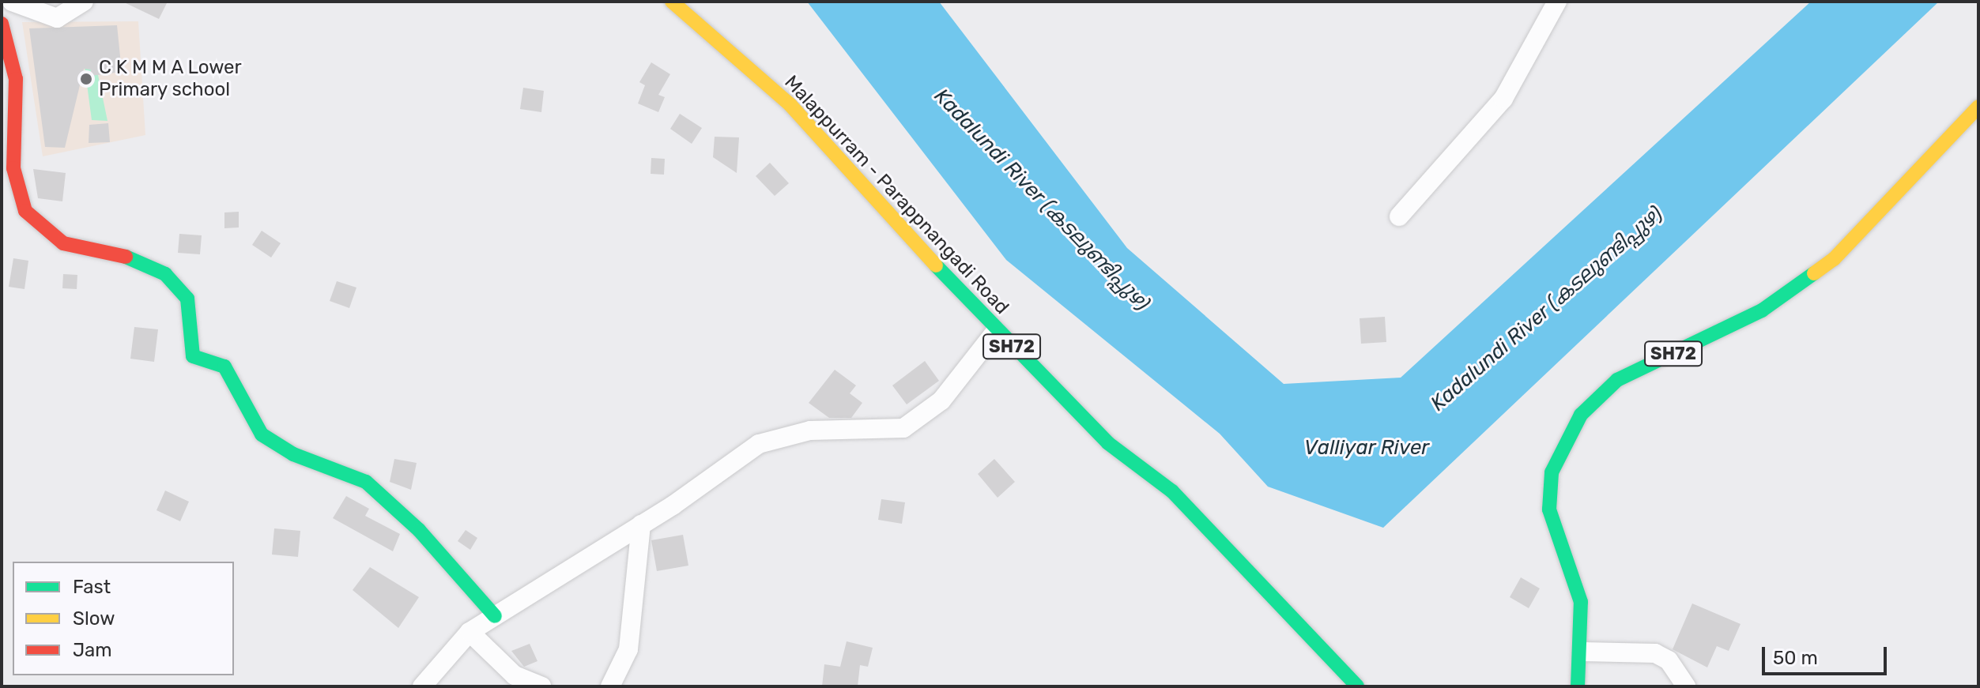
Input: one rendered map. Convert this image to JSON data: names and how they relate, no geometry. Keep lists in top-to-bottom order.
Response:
{
  "streets": {
    "main road": ["Malappurram - Parappnangadi Road", "SH72"]
  },
  "water": ["Kadalundi River (കടലുണ്ടിപ്പുഴ)", "Valliyar River"],
  "places": ["C K M M A Lower Primary school"],
  "legend": ["Fast", "Slow", "Jam"],
  "scale_bar": "50 m"
}
